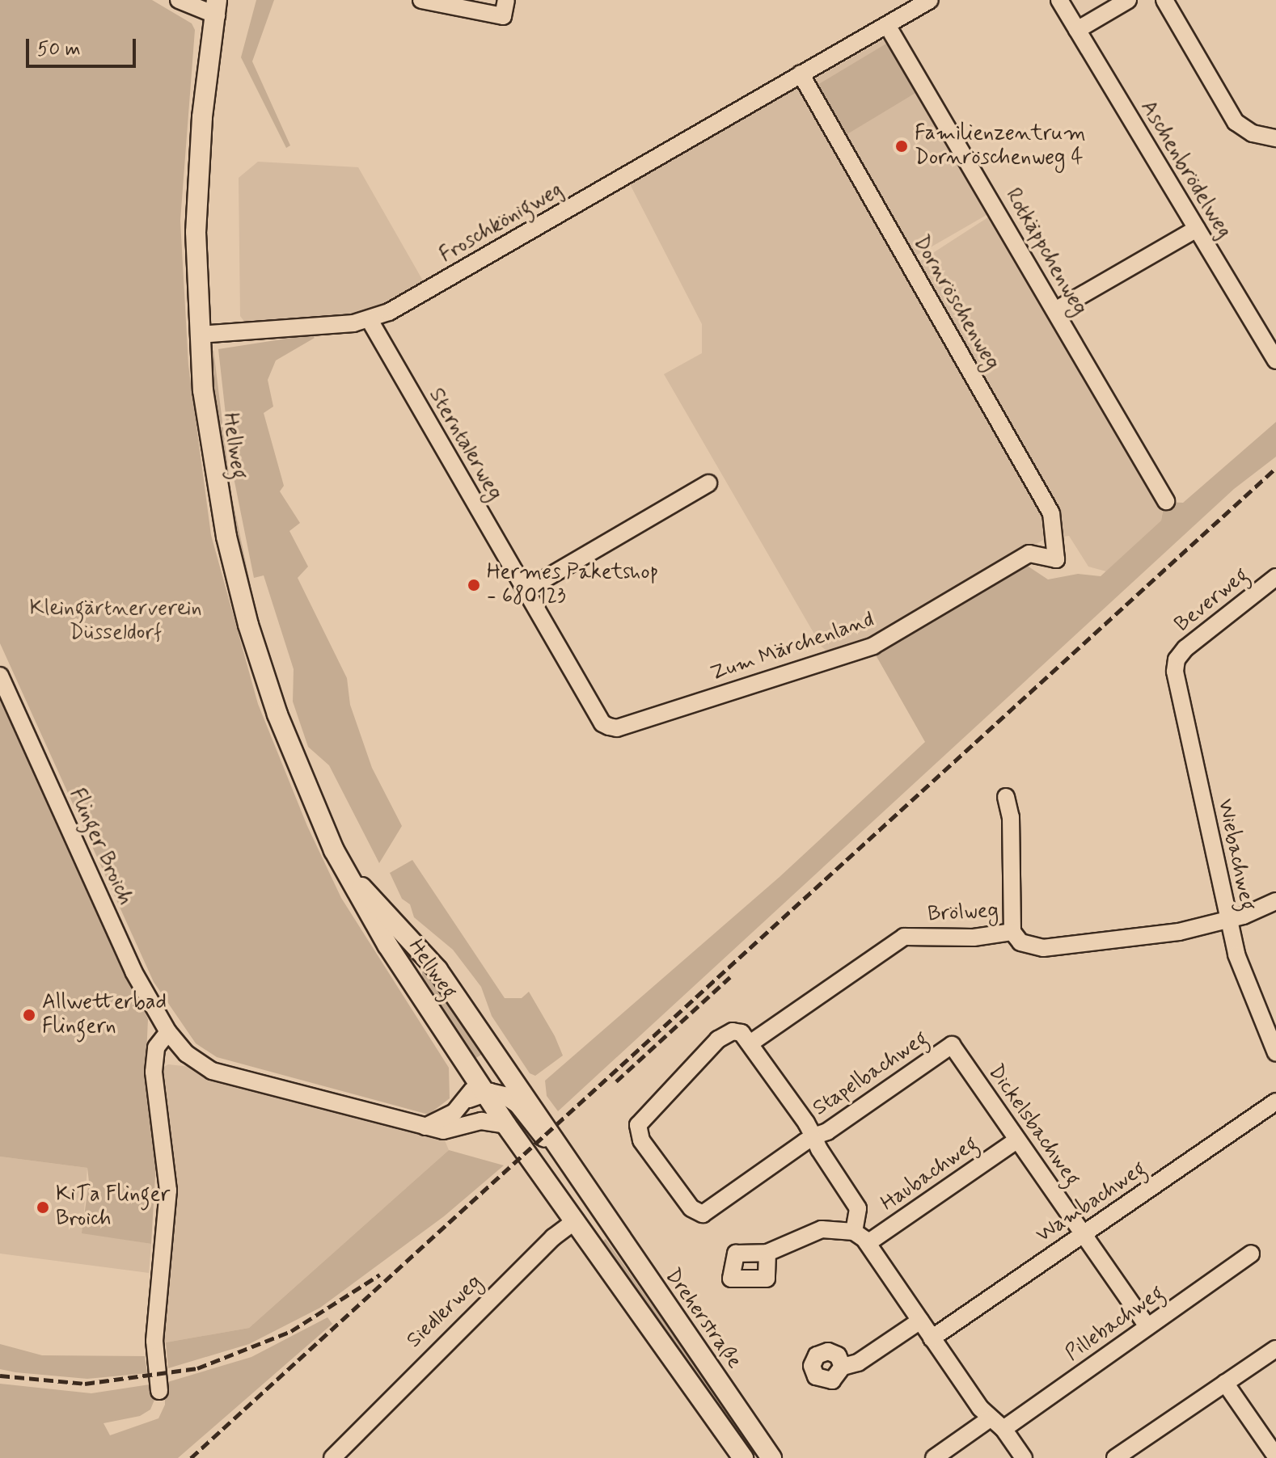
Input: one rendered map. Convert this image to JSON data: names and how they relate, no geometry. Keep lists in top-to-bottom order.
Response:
{
  "streets": {
    "main road": ["Hellweg", "Siedlerweg", "Dreherstraße"],
    "street": [
      "Aschenbrödelweg",
      "Froschkönigweg",
      "Rotkäppchenweg",
      "Dornröschenweg",
      "Sterntalerweg",
      "Beverweg",
      "Zum Märchenland",
      "Flinger Broich",
      "Wiebachweg",
      "Brölweg",
      "Stapelbachweg",
      "Dickelsbachweg",
      "Haubachweg",
      "Wambachweg",
      "Pillebachweg"
    ]
  },
  "crossings": [
    ["Froschkönigweg", "Rotkäppchenweg"],
    ["Froschkönigweg", "Dornröschenweg"],
    ["Froschkönigweg", "Sterntalerweg"],
    ["Froschkönigweg", "Hellweg"],
    ["Dornröschenweg", "Zum Märchenland"],
    ["Sterntalerweg", "Zum Märchenland"],
    ["Hellweg", "Siedlerweg"],
    ["Hellweg", "Dreherstraße"],
    ["Beverweg", "Wiebachweg"],
    ["Wiebachweg", "Brölweg"],
    ["Brölweg", "Stapelbachweg"],
    ["Stapelbachweg", "Dickelsbachweg"],
    ["Dickelsbachweg", "Haubachweg"],
    ["Dickelsbachweg", "Wambachweg"],
    ["Dickelsbachweg", "Pillebachweg"],
    ["Siedlerweg", "Dreherstraße"]
  ],
  "parks": ["Kleingärtnerverein Düsseldorf"],
  "places": [
    "Familienzentrum Dornröschenweg 4",
    "Hermes Paketshop - 680123",
    "Allwetterbad Flingern",
    "KiTa Flinger Broich"
  ],
  "scale_bar": "50 m"
}
